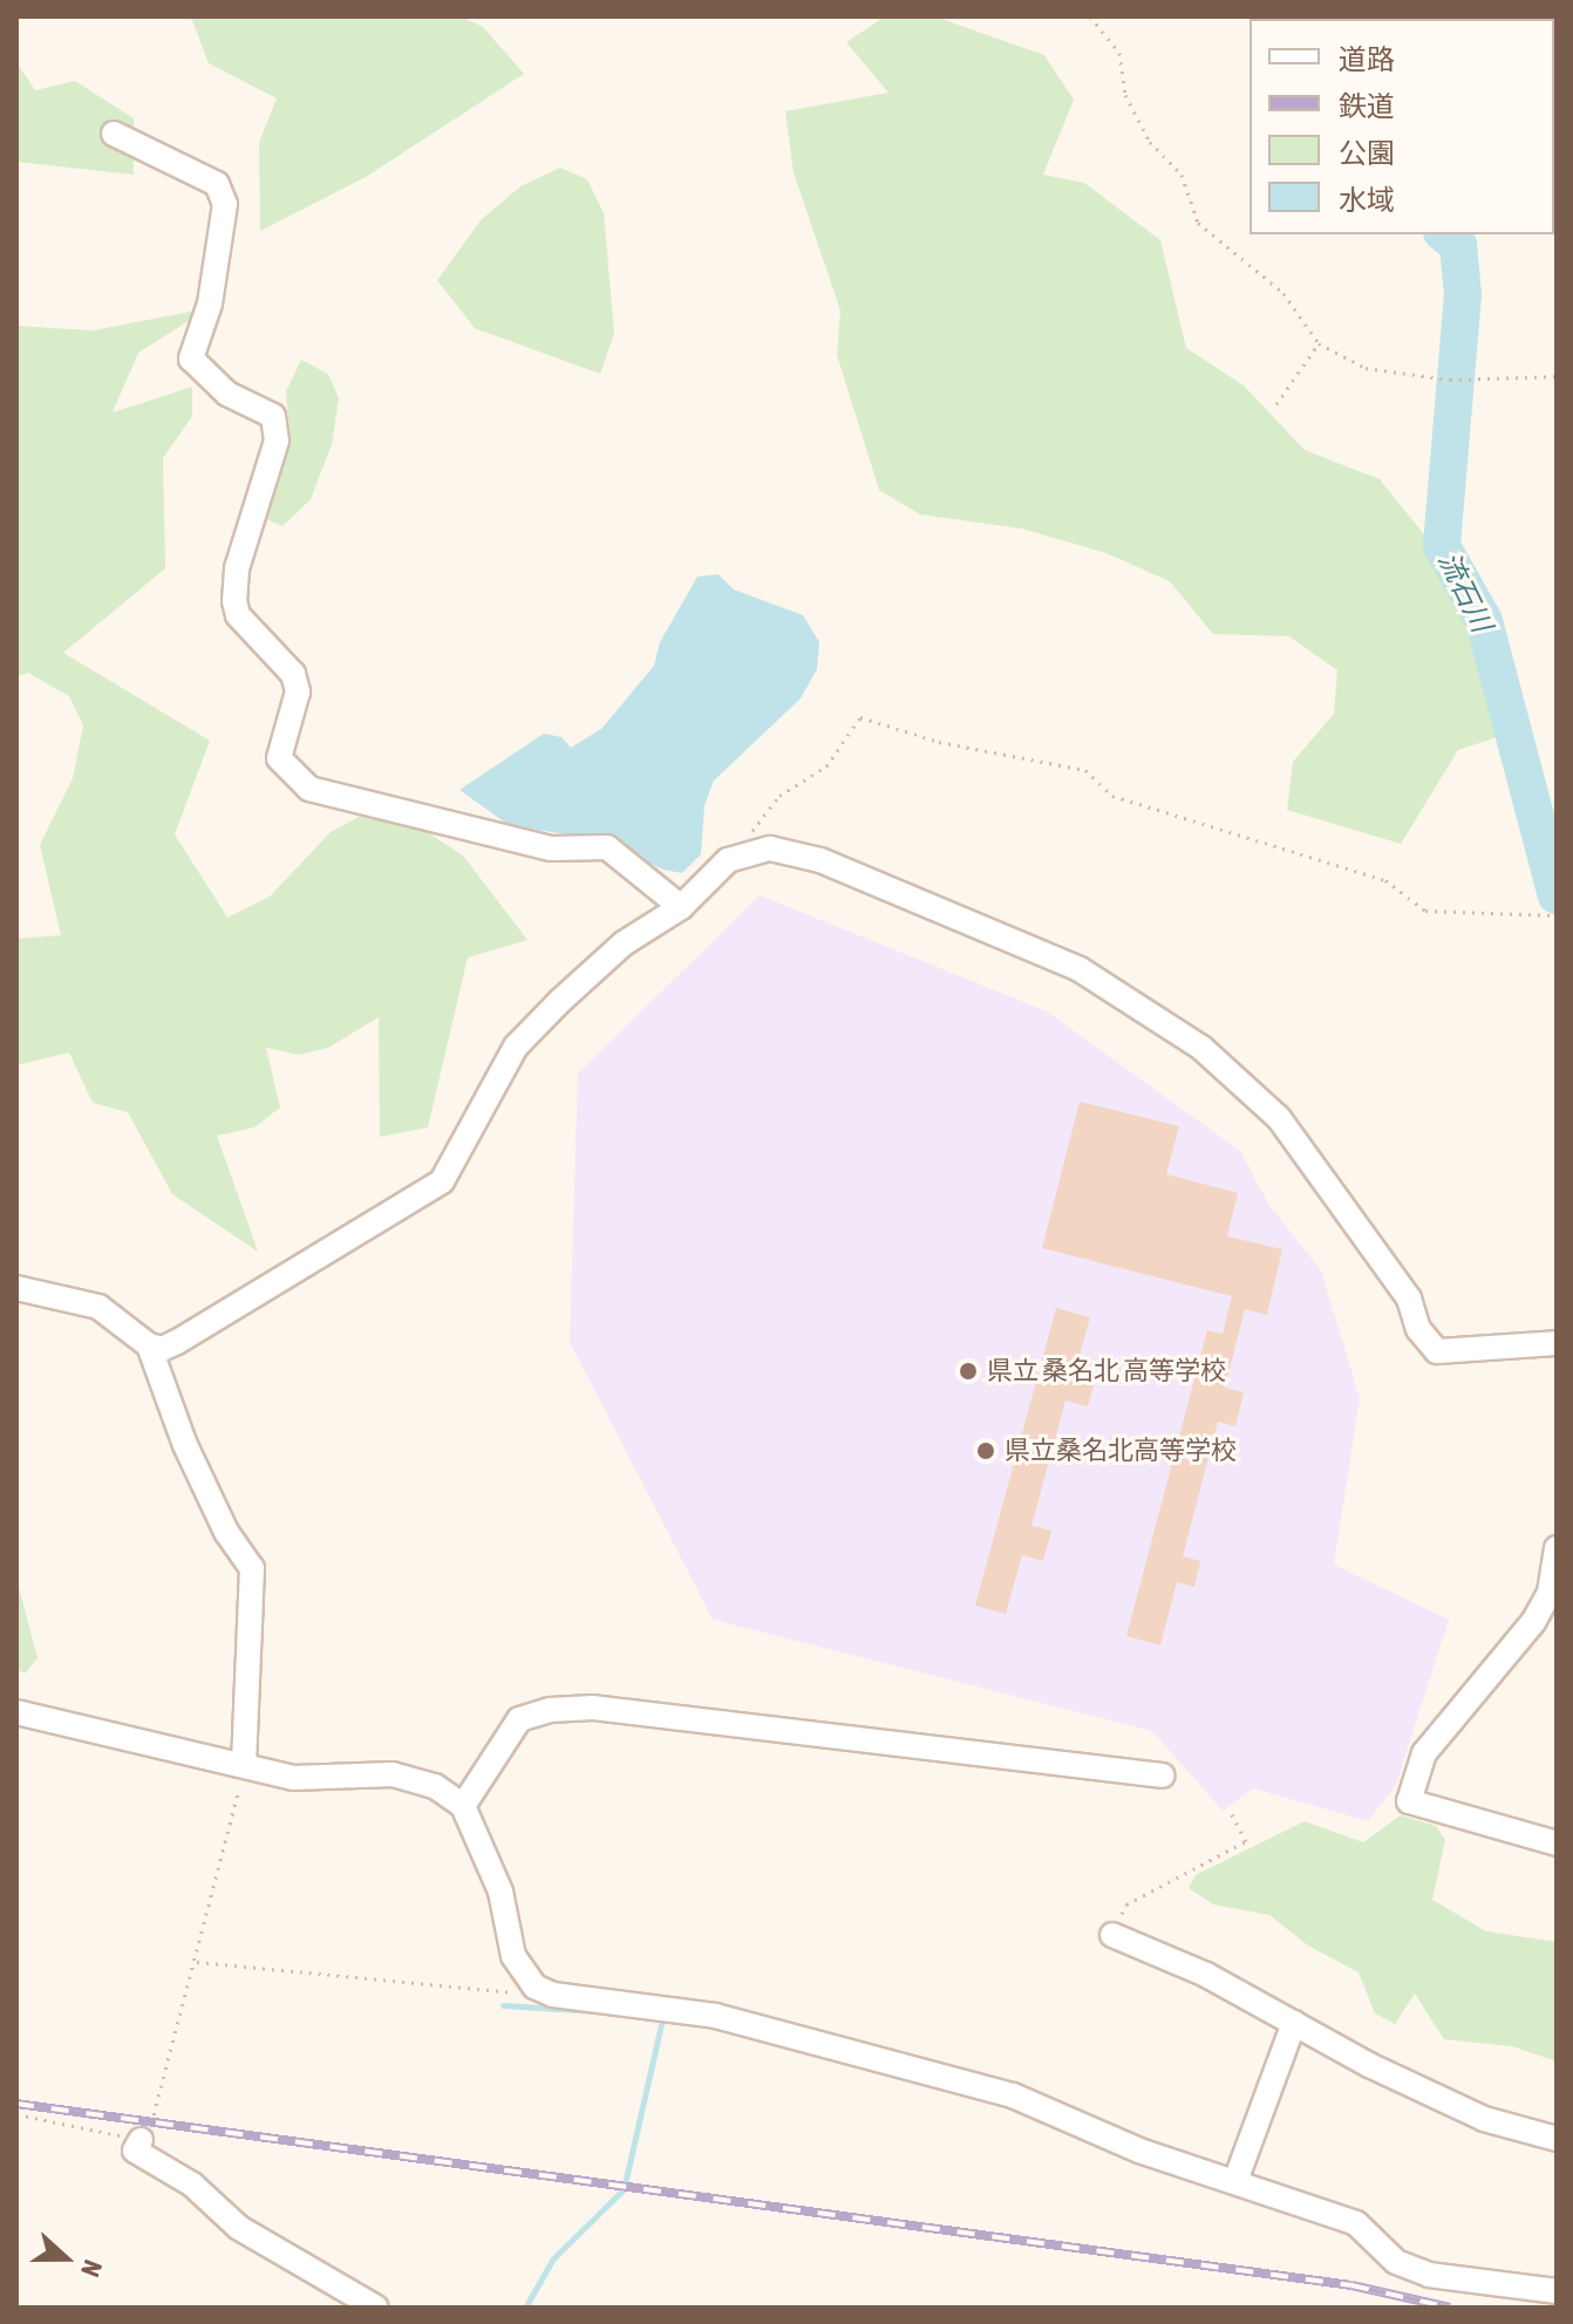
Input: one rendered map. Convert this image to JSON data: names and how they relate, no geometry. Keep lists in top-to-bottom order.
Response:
{
  "water": ["流石川"],
  "places": ["県立 桑名北 高等学校", "県立桑名北高等学校"],
  "legend": [
    "道路",
    "鉄道",
    "公園",
    "水域"
  ],
  "north": "right"
}
